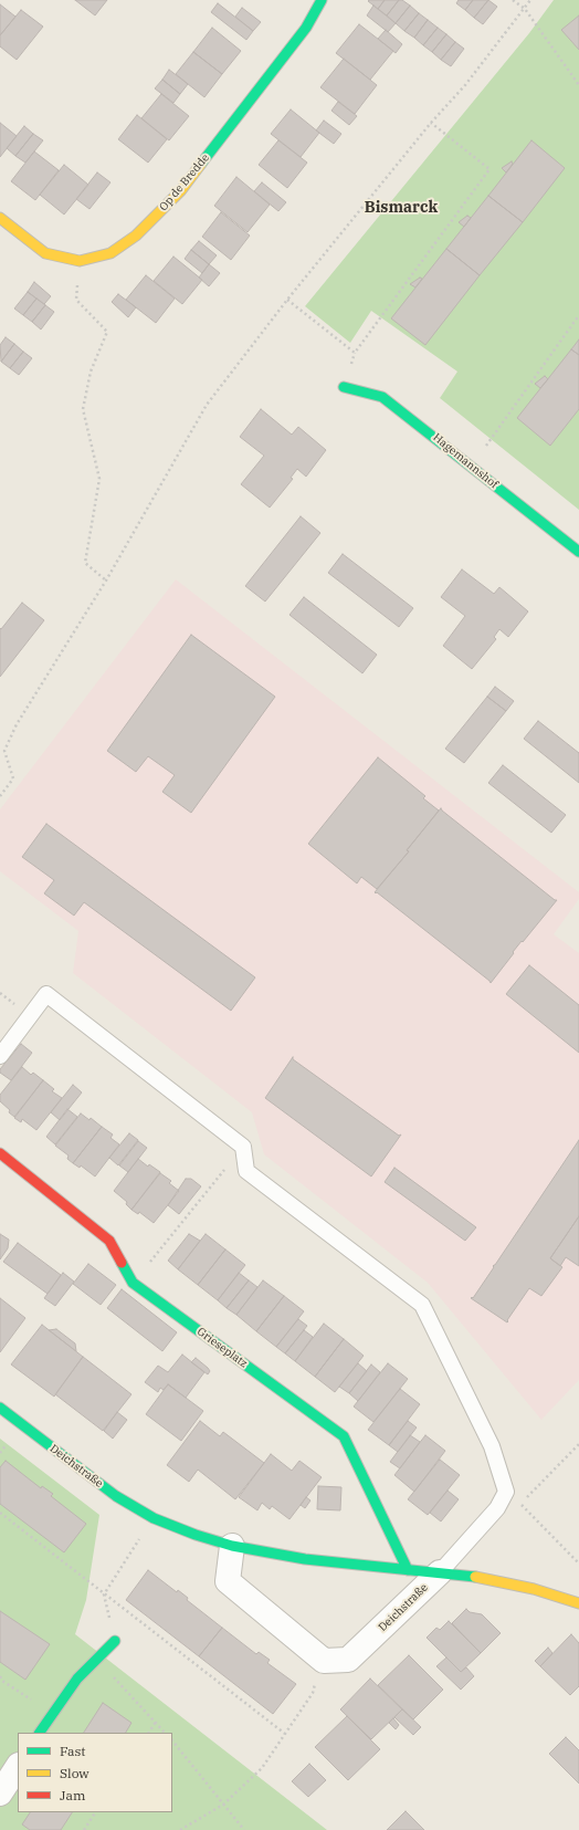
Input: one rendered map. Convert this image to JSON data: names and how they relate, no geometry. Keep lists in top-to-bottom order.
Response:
{
  "streets": {
    "street": [
      "Op de Bredde",
      "Hagemannshof",
      "Grieseplatz",
      "Deichstraße"
    ]
  },
  "crossings": [
    ["Grieseplatz", "Deichstraße"]
  ],
  "districts": ["Bismarck"],
  "legend": ["Fast", "Slow", "Jam"]
}
